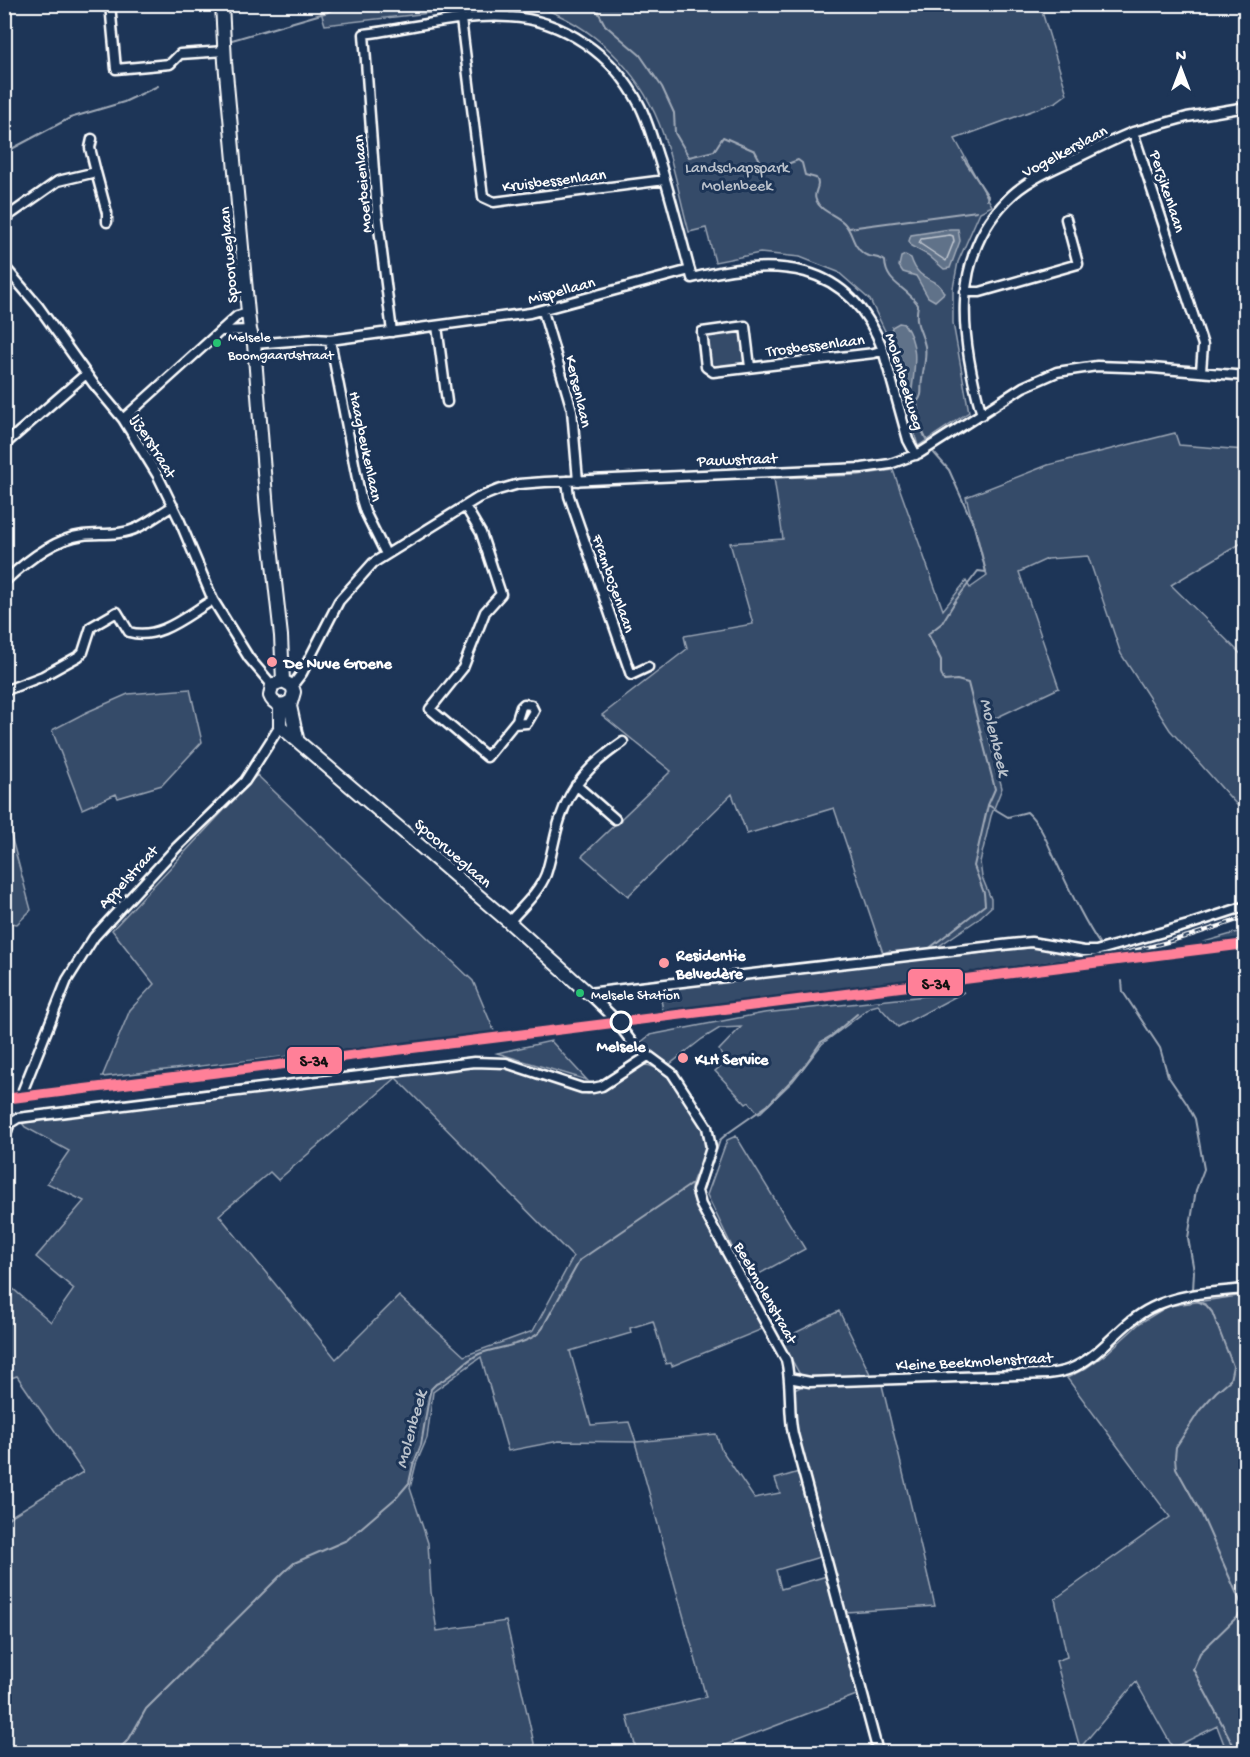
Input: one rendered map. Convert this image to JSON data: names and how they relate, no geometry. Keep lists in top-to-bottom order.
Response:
{
  "streets": {
    "street": [
      "Vogelkerslaan",
      "Kruisbessenlaan",
      "Moerbeienlaan",
      "Perzikenlaan",
      "Spoorweglaan",
      "Mispellaan",
      "Trosbessenlaan",
      "Molenbeekweg",
      "Kersenlaan",
      "Ijzerstraat",
      "Haagbeukenlaan",
      "Pauwstraat",
      "Frambozenlaan",
      "Appelstraat",
      "Beekmolenstraat",
      "Kleine Beekmolenstraat"
    ]
  },
  "crossings": [
    ["Vogelkerslaan", "Perzikenlaan"],
    ["Vogelkerslaan", "Pauwstraat"],
    ["Kruisbessenlaan", "Moerbeienlaan"],
    ["Moerbeienlaan", "Mispellaan"],
    ["Perzikenlaan", "Pauwstraat"],
    ["Spoorweglaan", "Mispellaan"],
    ["Spoorweglaan", "Ijzerstraat"],
    ["Spoorweglaan", "Pauwstraat"],
    ["Spoorweglaan", "Appelstraat"],
    ["Spoorweglaan", "Beekmolenstraat"],
    ["Mispellaan", "Molenbeekweg"],
    ["Mispellaan", "Kersenlaan"],
    ["Mispellaan", "Haagbeukenlaan"],
    ["Trosbessenlaan", "Molenbeekweg"],
    ["Molenbeekweg", "Pauwstraat"],
    ["Kersenlaan", "Pauwstraat"],
    ["Ijzerstraat", "Pauwstraat"],
    ["Haagbeukenlaan", "Pauwstraat"],
    ["Pauwstraat", "Frambozenlaan"],
    ["Beekmolenstraat", "Kleine Beekmolenstraat"]
  ],
  "water": ["Molenbeek"],
  "parks": ["Landschapspark Molenbeek"],
  "places": [
    "Melsele Boomgaardstraat",
    "De Nuve Groene",
    "Residentie Belvedère",
    "Melsele Station",
    "Melsele",
    "KLH Service"
  ],
  "lines": ["transit line S-34"],
  "north": "top"
}
